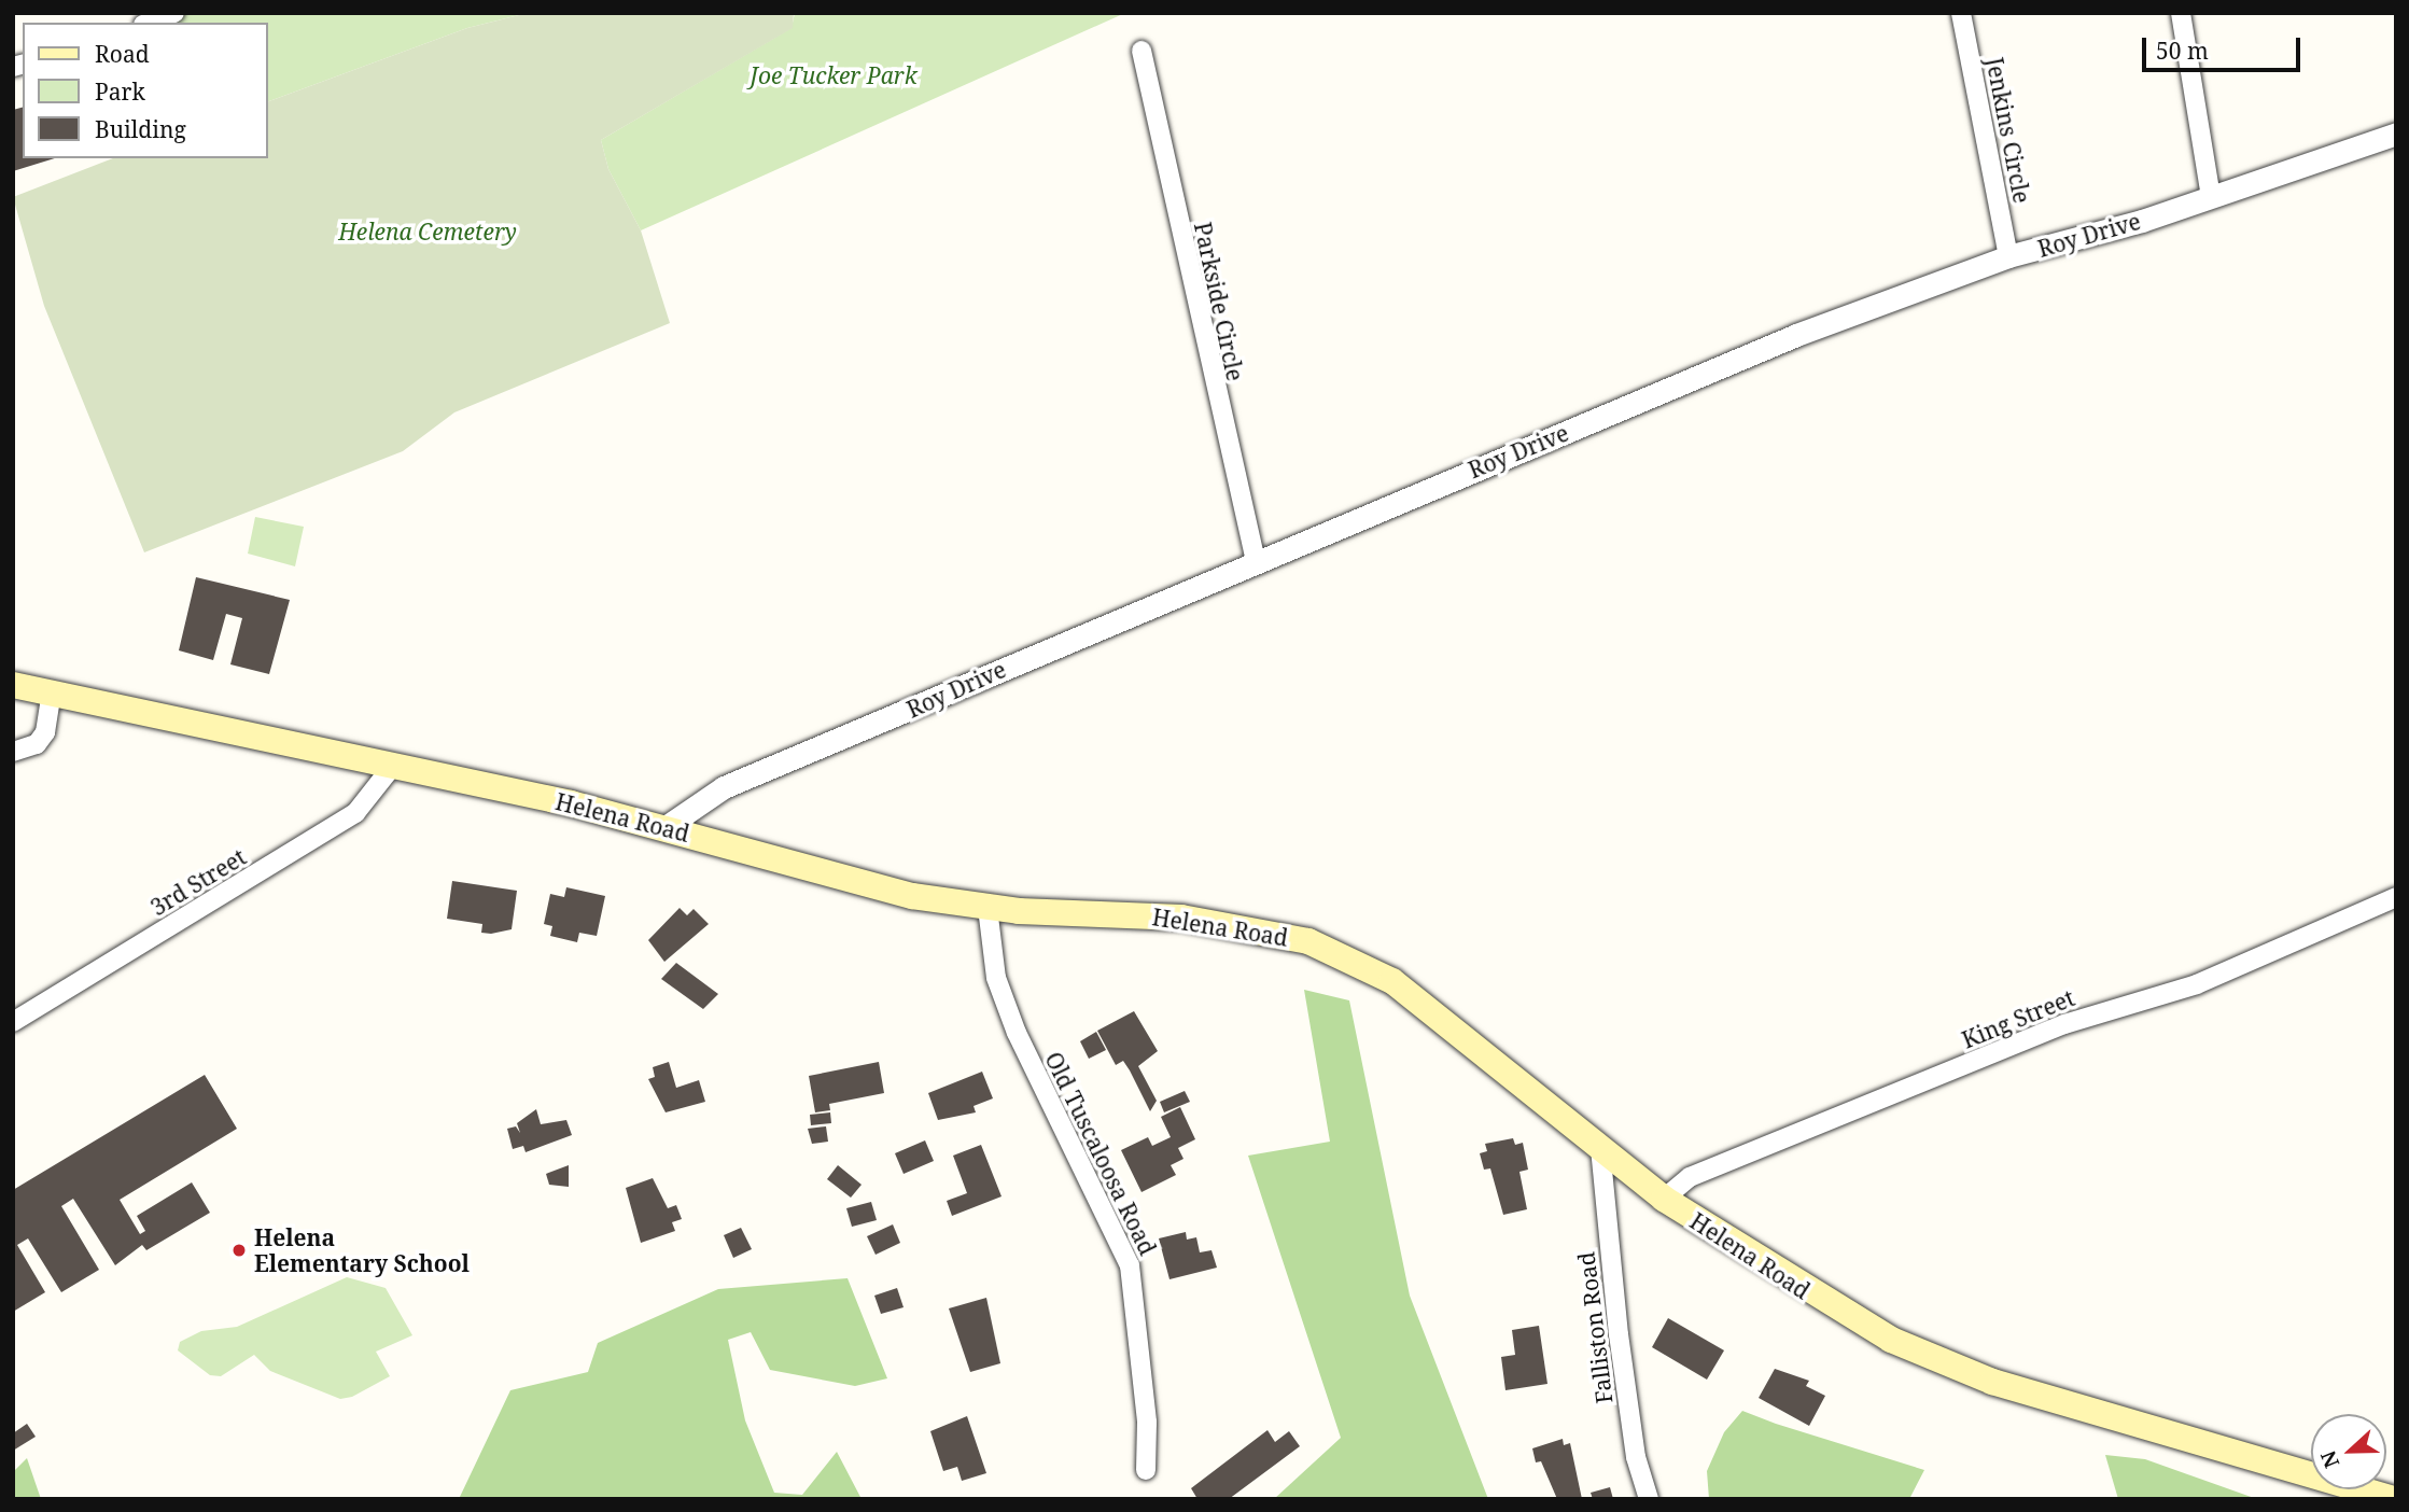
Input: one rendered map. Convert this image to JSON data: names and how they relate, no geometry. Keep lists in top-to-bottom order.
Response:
{
  "streets": {
    "main road": ["Helena Road"],
    "street": [
      "Jenkins Circle",
      "Roy Drive",
      "Parkside Circle",
      "3rd Street",
      "King Street",
      "Old Tuscaloosa Road",
      "Falliston Road"
    ]
  },
  "crossings": [
    ["Jenkins Circle", "Roy Drive"],
    ["Roy Drive", "Parkside Circle"],
    ["Roy Drive", "Helena Road"],
    ["Helena Road", "3rd Street"],
    ["Helena Road", "King Street"],
    ["Helena Road", "Old Tuscaloosa Road"],
    ["Helena Road", "Falliston Road"]
  ],
  "parks": ["Joe Tucker Park", "Helena Cemetery"],
  "places": ["Helena Elementary School"],
  "legend": ["Road", "Park", "Building"],
  "scale_bar": "50 m",
  "north": "left"
}
